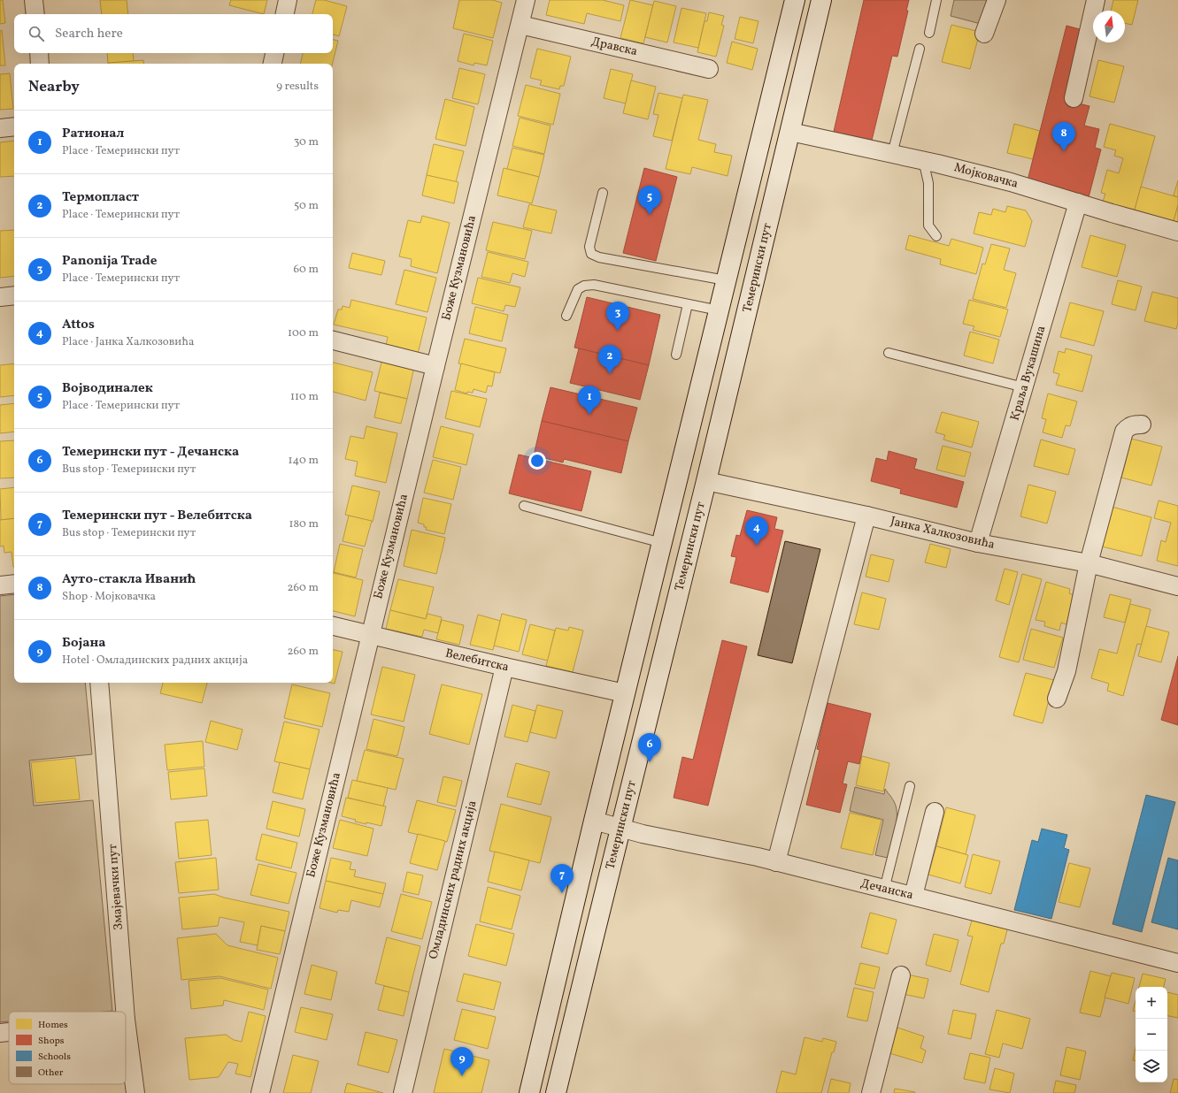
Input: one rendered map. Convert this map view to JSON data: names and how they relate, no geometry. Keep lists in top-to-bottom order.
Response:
{
  "streets": {
    "main road": ["Темерински пут"],
    "street": [
      "Дравска",
      "Мојковачка",
      "Боже Кузмановића",
      "Краља Вукашина",
      "Јанка Халкозовића",
      "Велебитска",
      "Омладинских радних акција",
      "Змајевачки пут",
      "Дечанска"
    ]
  },
  "crossings": [
    ["Дравска", "Боже Кузмановића"],
    ["Мојковачка", "Темерински пут"],
    ["Мојковачка", "Краља Вукашина"],
    ["Боже Кузмановића", "Велебитска"],
    ["Темерински пут", "Јанка Халкозовића"],
    ["Темерински пут", "Дечанска"],
    ["Краља Вукашина", "Јанка Халкозовића"],
    ["Велебитска", "Омладинских радних акција"]
  ],
  "legend": [
    "Homes",
    "Shops",
    "Schools",
    "Other"
  ],
  "north": "top",
  "page": {
    "search": "Search here",
    "heading": ["Nearby", "9 results"],
    "list": [
      {
        "mark": "1",
        "name": "Ратионал",
        "note": "Place · Темерински пут",
        "value": "30 m"
      },
      {
        "mark": "2",
        "name": "Термопласт",
        "note": "Place · Темерински пут",
        "value": "50 m"
      },
      {
        "mark": "3",
        "name": "Panonija Trade",
        "note": "Place · Темерински пут",
        "value": "60 m"
      },
      {
        "mark": "4",
        "name": "Attos",
        "note": "Place · Јанка Халкозовића",
        "value": "100 m"
      },
      {
        "mark": "5",
        "name": "Војводиналек",
        "note": "Place · Темерински пут",
        "value": "110 m"
      },
      {
        "mark": "6",
        "name": "Темерински пут - Дечанска",
        "note": "Bus stop · Темерински пут",
        "value": "140 m"
      },
      {
        "mark": "7",
        "name": "Темерински пут - Велебитска",
        "note": "Bus stop · Темерински пут",
        "value": "180 m"
      },
      {
        "mark": "8",
        "name": "Ауто-стакла Иванић",
        "note": "Shop · Мојковачка",
        "value": "260 m"
      },
      {
        "mark": "9",
        "name": "Бојана",
        "note": "Hotel · Омладинских радних акција",
        "value": "260 m"
      }
    ],
    "pins": [
      "8",
      "5",
      "3",
      "2",
      "1",
      "4",
      "6",
      "7",
      "9"
    ],
    "map_buttons": ["+", "−"]
  }
}
